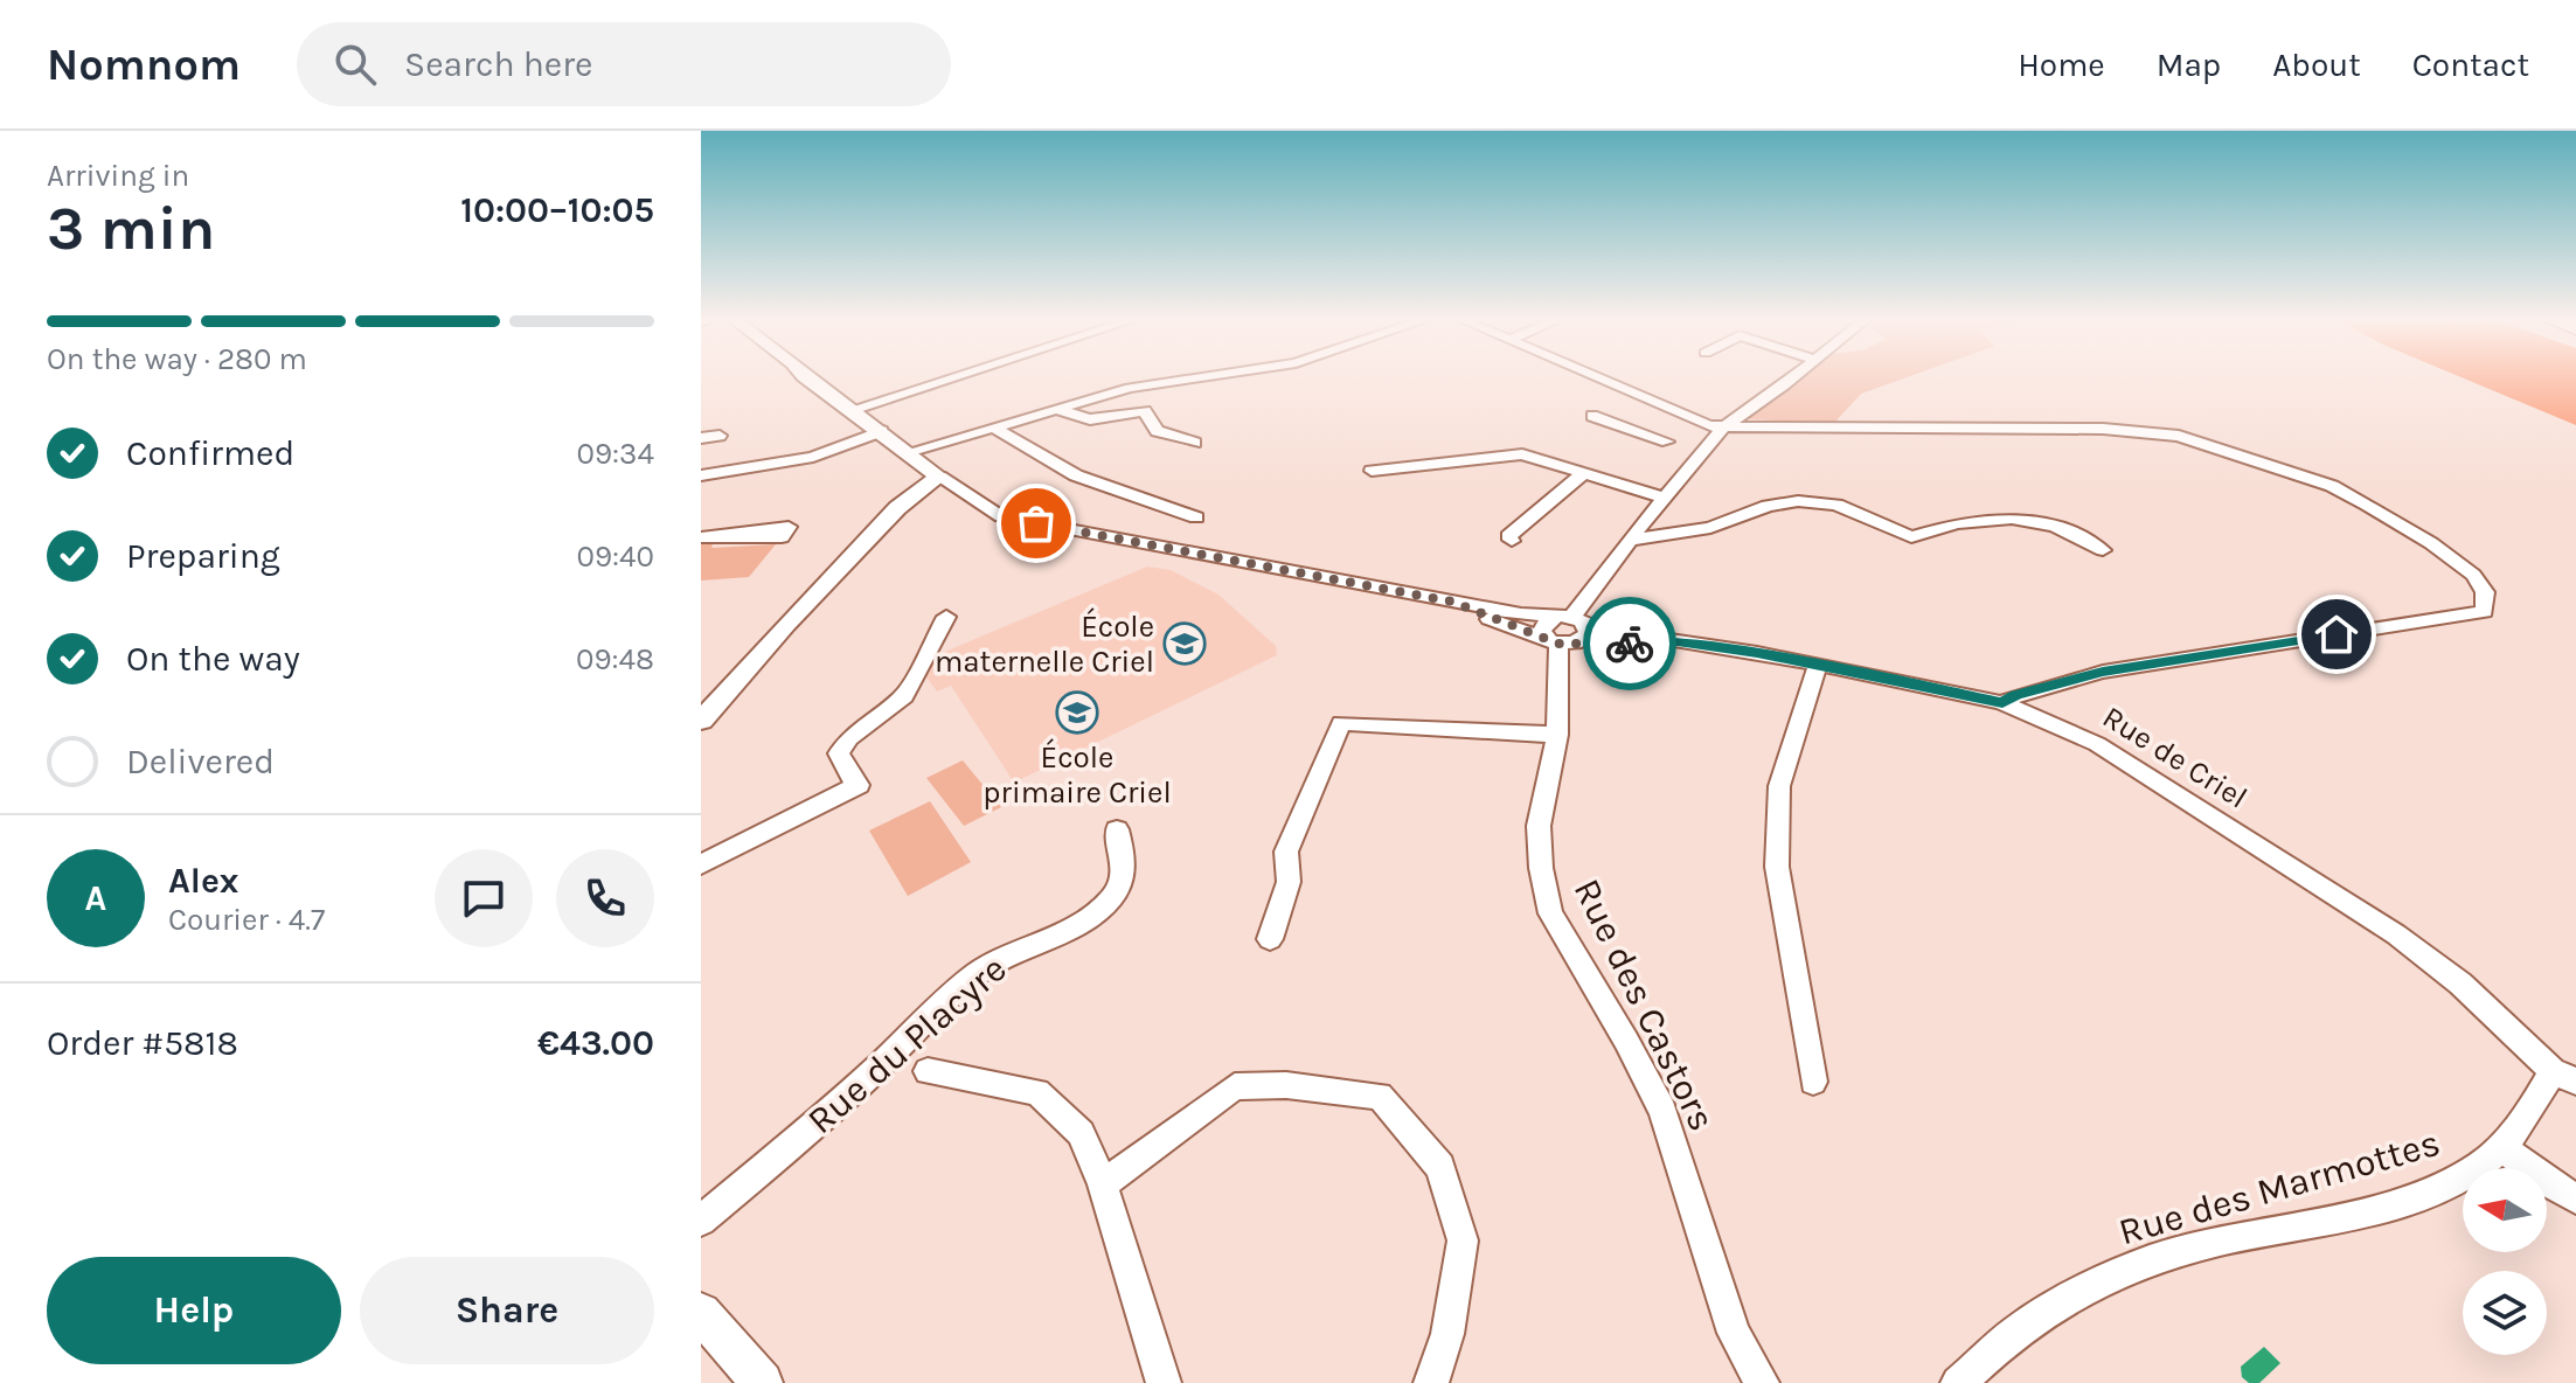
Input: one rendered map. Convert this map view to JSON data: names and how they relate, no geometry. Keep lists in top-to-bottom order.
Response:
{
  "streets": {
    "street": [
      "Rue de Criel",
      "Rue des Castors",
      "Rue du Placyre",
      "Rue des Marmottes"
    ]
  },
  "crossings": [
    ["Rue de Criel", "Rue des Castors"],
    ["Rue de Criel", "Rue des Marmottes"]
  ],
  "places": {
    "school or university": ["École maternelle Criel", "École primaire Criel"]
  },
  "north": "left",
  "page": {
    "header": "Nomnom",
    "search": "Search here",
    "nav": [
      "Home",
      "Map",
      "About",
      "Contact"
    ],
    "heading": ["3 min", "Arriving in", "10:00–10:05"],
    "panel": [
      "Alex",
      "Courier · 4.7",
      "Order #5818",
      "€43.00"
    ],
    "bar": "On the way · 280 m",
    "list": [
      ["Confirmed", "09:34"],
      ["Preparing", "09:40"],
      ["On the way", "09:48"],
      "Delivered"
    ],
    "round": "A",
    "buttons": ["Help", "Share"]
  }
}
